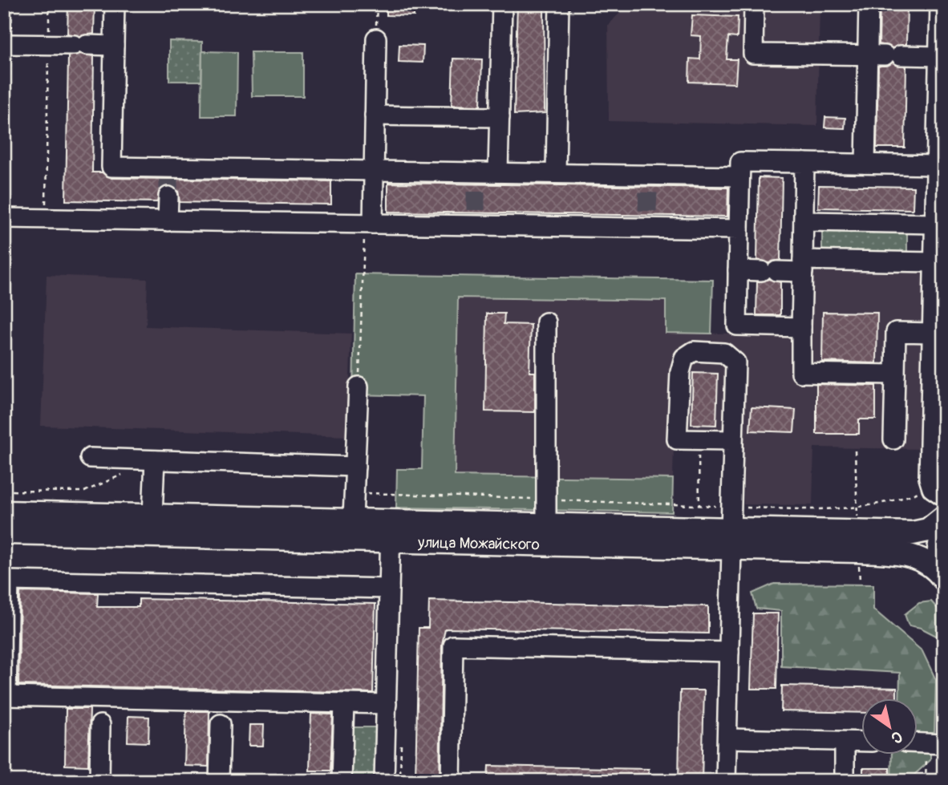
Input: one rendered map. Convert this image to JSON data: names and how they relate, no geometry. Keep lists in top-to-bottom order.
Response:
{
  "streets": {
    "main road": ["улица Можайского"]
  },
  "north": "bottom right"
}
